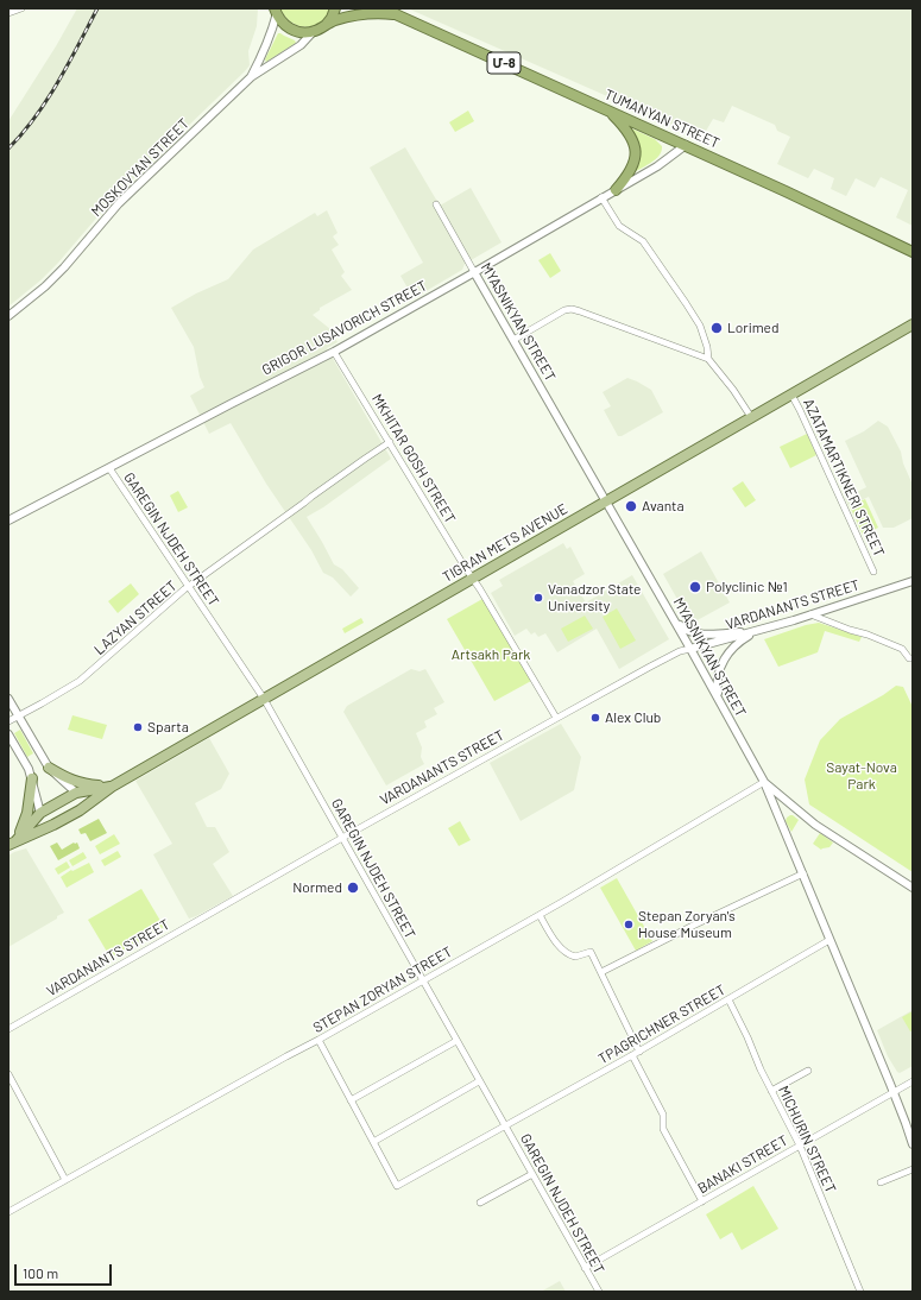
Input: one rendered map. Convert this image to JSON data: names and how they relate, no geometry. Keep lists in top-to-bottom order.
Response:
{
  "streets": {
    "highway": ["Մ-8", "TUMANYAN STREET"],
    "main road": ["TIGRAN METS AVENUE"],
    "street": [
      "MOSKOVYAN STREET",
      "MYASNIKYAN STREET",
      "GRIGOR LUSAVORICH STREET",
      "MKHITAR GOSH STREET",
      "AZATAMARTIKNERI STREET",
      "GAREGIN NJDEH STREET",
      "VARDANANTS STREET",
      "LAZYAN STREET",
      "STEPAN ZORYAN STREET",
      "TPAGRICHNER STREET",
      "MICHURIN STREET",
      "BANAKI STREET"
    ]
  },
  "crossings": [
    ["Մ-8", "TUMANYAN STREET"],
    ["TUMANYAN STREET", "GRIGOR LUSAVORICH STREET"],
    ["MYASNIKYAN STREET", "GRIGOR LUSAVORICH STREET"],
    ["MYASNIKYAN STREET", "TIGRAN METS AVENUE"],
    ["MYASNIKYAN STREET", "VARDANANTS STREET"],
    ["MYASNIKYAN STREET", "STEPAN ZORYAN STREET"],
    ["MYASNIKYAN STREET", "TPAGRICHNER STREET"],
    ["MYASNIKYAN STREET", "BANAKI STREET"],
    ["GRIGOR LUSAVORICH STREET", "MKHITAR GOSH STREET"],
    ["GRIGOR LUSAVORICH STREET", "GAREGIN NJDEH STREET"],
    ["MKHITAR GOSH STREET", "TIGRAN METS AVENUE"],
    ["MKHITAR GOSH STREET", "VARDANANTS STREET"],
    ["MKHITAR GOSH STREET", "LAZYAN STREET"],
    ["AZATAMARTIKNERI STREET", "TIGRAN METS AVENUE"],
    ["GAREGIN NJDEH STREET", "TIGRAN METS AVENUE"],
    ["GAREGIN NJDEH STREET", "VARDANANTS STREET"],
    ["GAREGIN NJDEH STREET", "LAZYAN STREET"],
    ["GAREGIN NJDEH STREET", "STEPAN ZORYAN STREET"],
    ["GAREGIN NJDEH STREET", "TPAGRICHNER STREET"],
    ["GAREGIN NJDEH STREET", "BANAKI STREET"],
    ["TPAGRICHNER STREET", "MICHURIN STREET"],
    ["MICHURIN STREET", "BANAKI STREET"]
  ],
  "parks": ["Artsakh Park", "Sayat-Nova Park"],
  "places": [
    "Lorimed",
    "Avanta",
    "Polyclinic №1",
    "Vanadzor State University",
    "Alex Club",
    "Sparta",
    "Normed",
    "Stepan Zoryan's House Museum"
  ],
  "scale_bar": "100 m"
}
